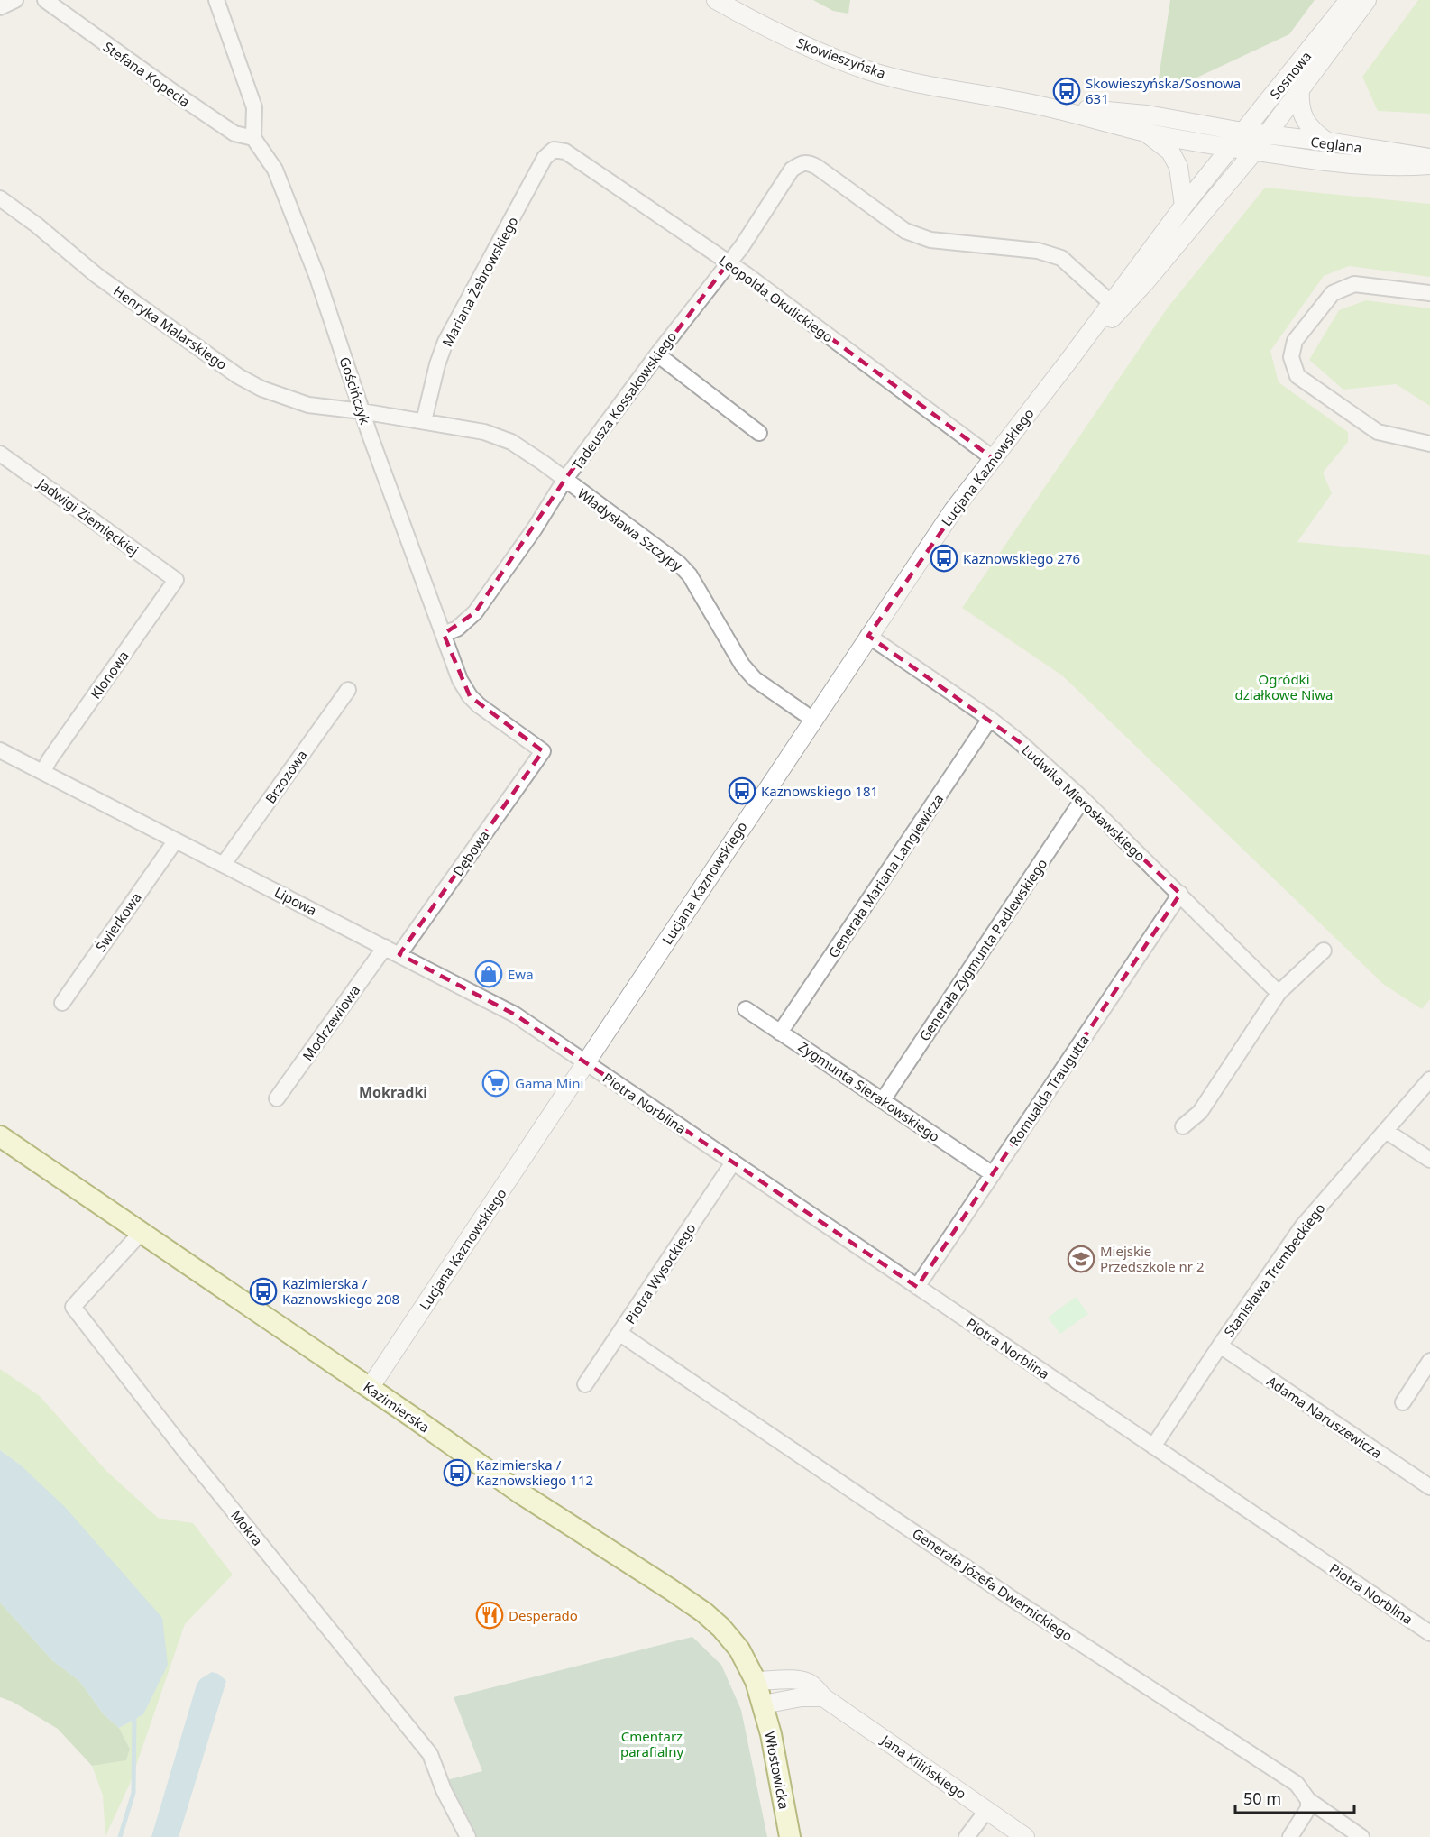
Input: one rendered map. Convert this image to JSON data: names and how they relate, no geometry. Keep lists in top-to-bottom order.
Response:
{
  "streets": {
    "main road": ["Kazimierska", "Włostowicka"],
    "street": [
      "Skowieszyńska",
      "Stefana Kopecia",
      "Sosnowa",
      "Ceglana",
      "Mariana Żebrowskiego",
      "Leopolda Okulickiego",
      "Henryka Malarskiego",
      "Gościńczyk",
      "Tadeusza Kossakowskiego",
      "Lucjana Kaznowskiego",
      "Jadwigi Ziemięckiej",
      "Władysława Szczypy",
      "Klonowa",
      "Brzozowa",
      "Ludwika Mierosławskiego",
      "Dębowa",
      "Generała Mariana Langiewicza",
      "Lipowa",
      "Świerkowa",
      "Generała Zygmunta Padlewskiego",
      "Modrzewiowa",
      "Romualda Traugutta",
      "Zygmunta Sierakowskiego",
      "Piotra Norblina",
      "Stanisława Trembeckiego",
      "Piotra Wysockiego",
      "Adama Naruszewicza",
      "Mokra",
      "Generała Józefa Dwernickiego",
      "Jana Kilińskiego"
    ]
  },
  "crossings": [
    ["Skowieszyńska", "Sosnowa"],
    ["Skowieszyńska", "Ceglana"],
    ["Skowieszyńska", "Lucjana Kaznowskiego"],
    ["Stefana Kopecia", "Gościńczyk"],
    ["Sosnowa", "Ceglana"],
    ["Sosnowa", "Lucjana Kaznowskiego"],
    ["Ceglana", "Lucjana Kaznowskiego"],
    ["Mariana Żebrowskiego", "Leopolda Okulickiego"],
    ["Mariana Żebrowskiego", "Władysława Szczypy"],
    ["Leopolda Okulickiego", "Tadeusza Kossakowskiego"],
    ["Leopolda Okulickiego", "Lucjana Kaznowskiego"],
    ["Henryka Malarskiego", "Gościńczyk"],
    ["Henryka Malarskiego", "Władysława Szczypy"],
    ["Gościńczyk", "Tadeusza Kossakowskiego"],
    ["Gościńczyk", "Władysława Szczypy"],
    ["Gościńczyk", "Dębowa"],
    ["Tadeusza Kossakowskiego", "Lucjana Kaznowskiego"],
    ["Tadeusza Kossakowskiego", "Władysława Szczypy"],
    ["Lucjana Kaznowskiego", "Władysława Szczypy"],
    ["Lucjana Kaznowskiego", "Ludwika Mierosławskiego"],
    ["Lucjana Kaznowskiego", "Lipowa"],
    ["Lucjana Kaznowskiego", "Piotra Norblina"],
    ["Lucjana Kaznowskiego", "Kazimierska"],
    ["Jadwigi Ziemięckiej", "Klonowa"],
    ["Klonowa", "Lipowa"],
    ["Brzozowa", "Lipowa"],
    ["Ludwika Mierosławskiego", "Generała Mariana Langiewicza"],
    ["Ludwika Mierosławskiego", "Generała Zygmunta Padlewskiego"],
    ["Ludwika Mierosławskiego", "Romualda Traugutta"],
    ["Dębowa", "Lipowa"],
    ["Generała Mariana Langiewicza", "Zygmunta Sierakowskiego"],
    ["Lipowa", "Świerkowa"],
    ["Lipowa", "Modrzewiowa"],
    ["Lipowa", "Piotra Norblina"],
    ["Generała Zygmunta Padlewskiego", "Zygmunta Sierakowskiego"],
    ["Romualda Traugutta", "Zygmunta Sierakowskiego"],
    ["Romualda Traugutta", "Piotra Norblina"],
    ["Piotra Norblina", "Stanisława Trembeckiego"],
    ["Piotra Norblina", "Piotra Wysockiego"],
    ["Stanisława Trembeckiego", "Adama Naruszewicza"],
    ["Piotra Wysockiego", "Generała Józefa Dwernickiego"],
    ["Kazimierska", "Mokra"],
    ["Kazimierska", "Jana Kilińskiego"],
    ["Kazimierska", "Włostowicka"]
  ],
  "districts": ["Mokradki"],
  "parks": ["Ogródki działkowe Niwa", "Cmentarz parafialny"],
  "places": {
    "bus stop": [
      "Skowieszyńska/Sosnowa 631",
      "Kaznowskiego 276",
      "Kaznowskiego 181",
      "Kazimierska / Kaznowskiego 208",
      "Kazimierska / Kaznowskiego 112"
    ],
    "shop": ["Ewa"],
    "supermarket": ["Gama Mini"],
    "school or university": ["Miejskie Przedszkole nr 2"],
    "restaurant": ["Desperado"]
  },
  "scale_bar": "50 m"
}
